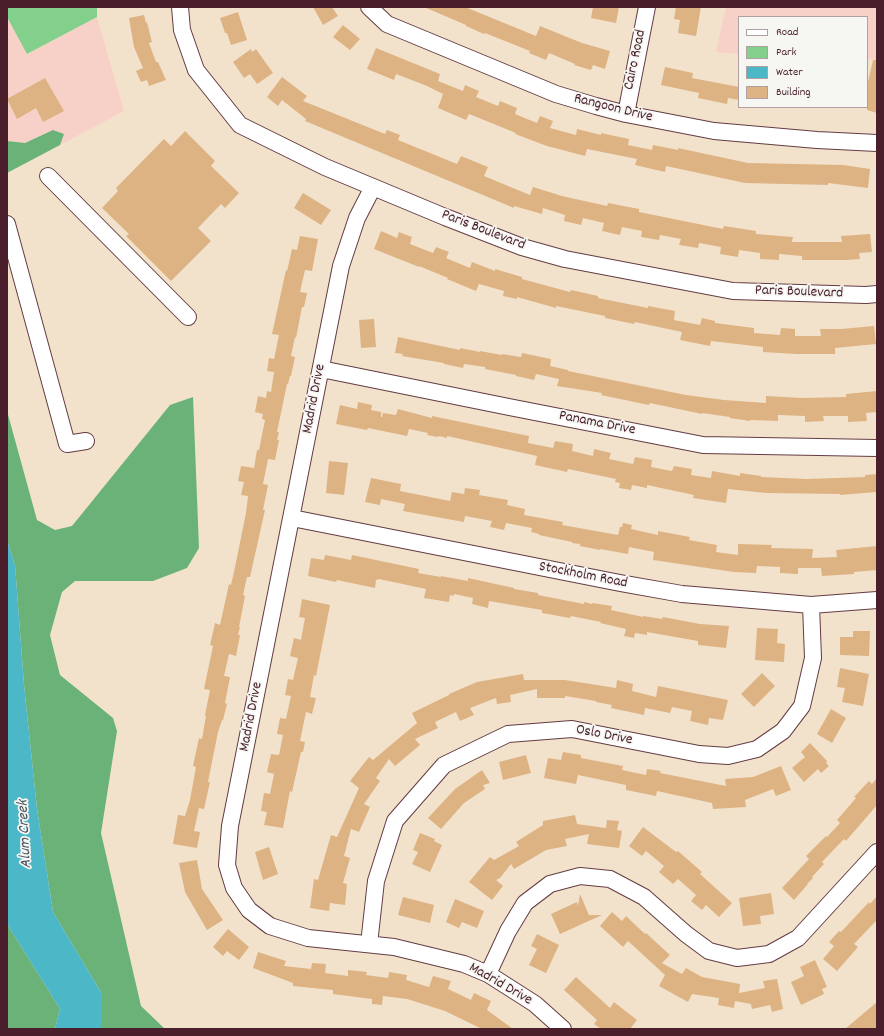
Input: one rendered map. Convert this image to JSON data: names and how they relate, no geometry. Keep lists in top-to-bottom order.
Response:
{
  "streets": {
    "street": [
      "Cairo Road",
      "Rangoon Drive",
      "Paris Boulevard",
      "Madrid Drive",
      "Panama Drive",
      "Stockholm Road",
      "Oslo Drive"
    ]
  },
  "crossings": [
    ["Cairo Road", "Rangoon Drive"],
    ["Paris Boulevard", "Madrid Drive"],
    ["Madrid Drive", "Panama Drive"],
    ["Madrid Drive", "Stockholm Road"],
    ["Madrid Drive", "Oslo Drive"],
    ["Stockholm Road", "Oslo Drive"]
  ],
  "water": ["Alum Creek"],
  "legend": [
    "Road",
    "Park",
    "Water",
    "Building"
  ]
}
